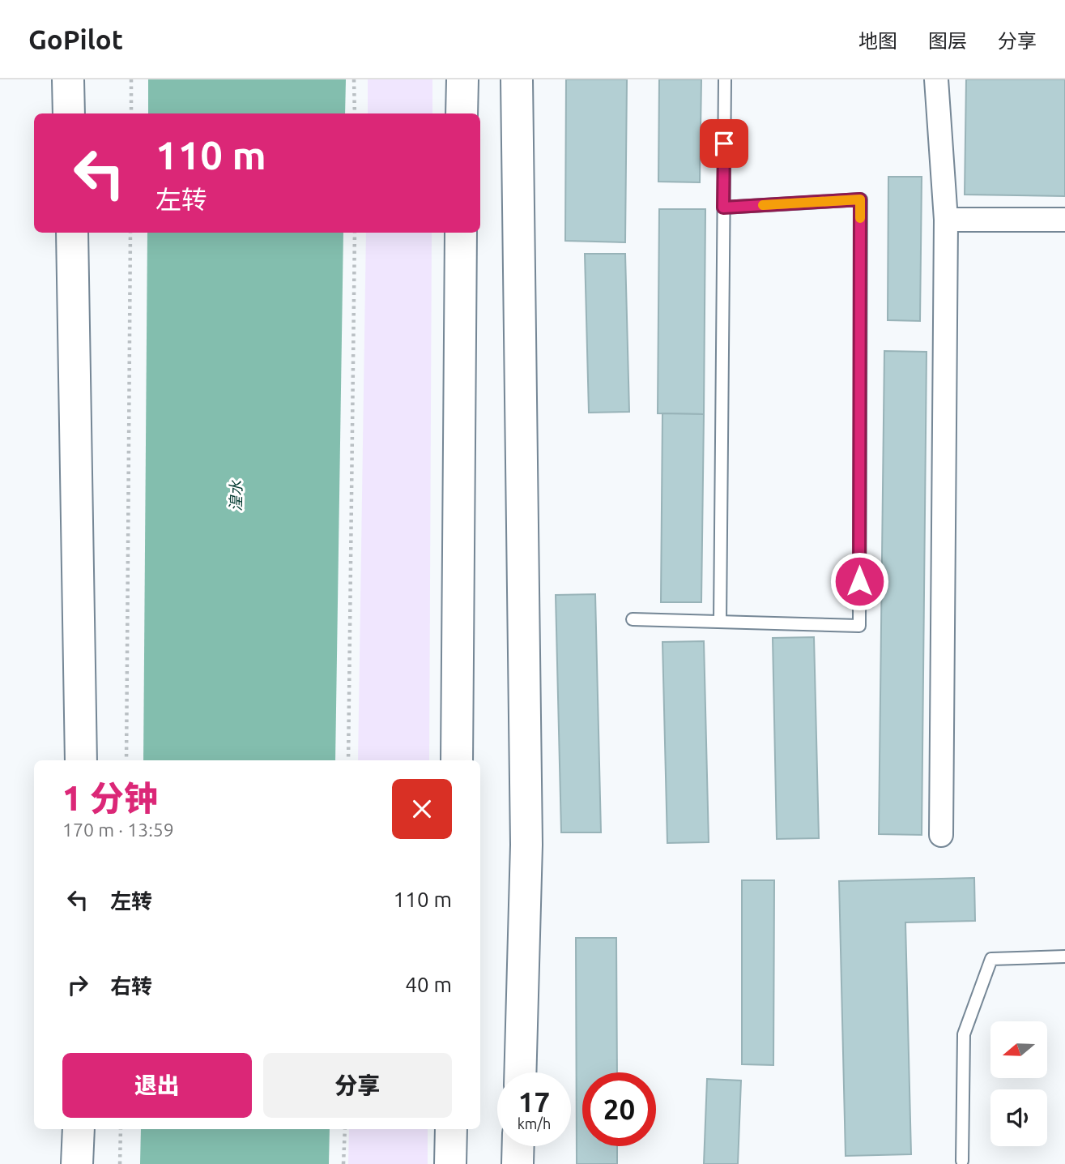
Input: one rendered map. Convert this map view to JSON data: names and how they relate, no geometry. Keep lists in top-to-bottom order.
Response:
{
  "water": ["湟水"],
  "north": "left",
  "page": {
    "header": "GoPilot",
    "nav": ["地图", "图层", "分享"],
    "turn": ["110 m", "左转"],
    "heading": ["1 分钟", "170 m · 13:59"],
    "list": [
      {
        "name": "左转",
        "value": "110 m"
      },
      {
        "name": "右转",
        "value": "40 m"
      }
    ],
    "buttons": ["退出", "分享"],
    "speed": "17 km/h",
    "limit": "20"
  }
}
